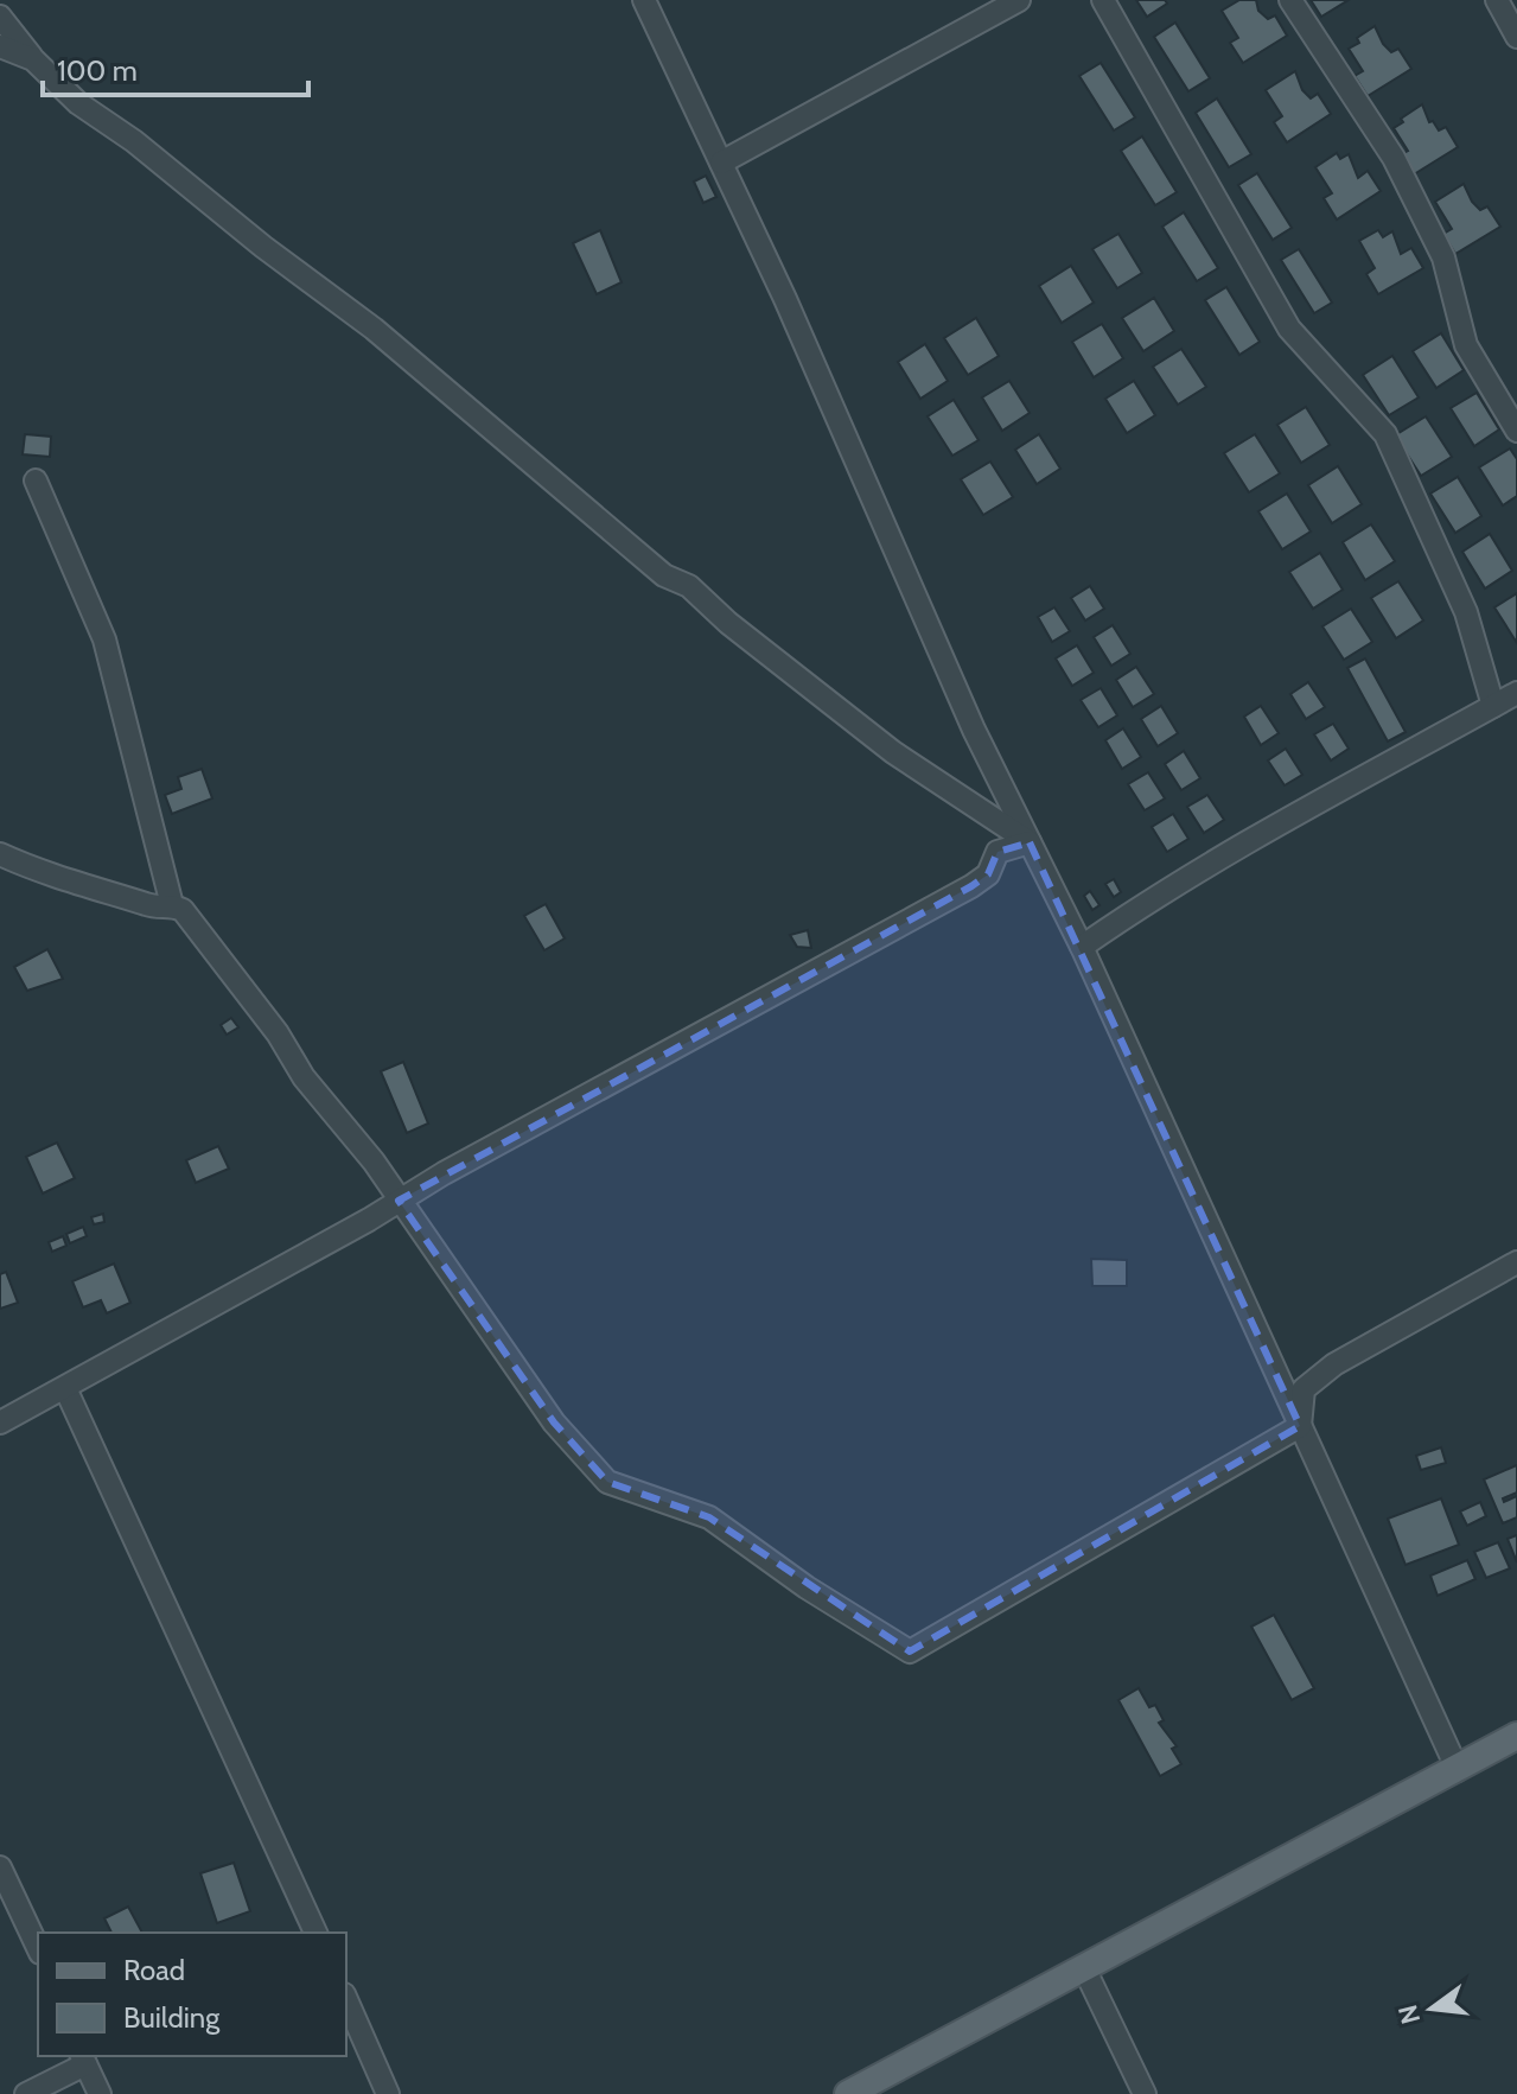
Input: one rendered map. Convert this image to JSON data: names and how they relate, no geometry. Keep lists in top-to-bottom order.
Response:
{
  "legend": ["Road", "Building"],
  "scale_bar": "100 m",
  "north": "left"
}
